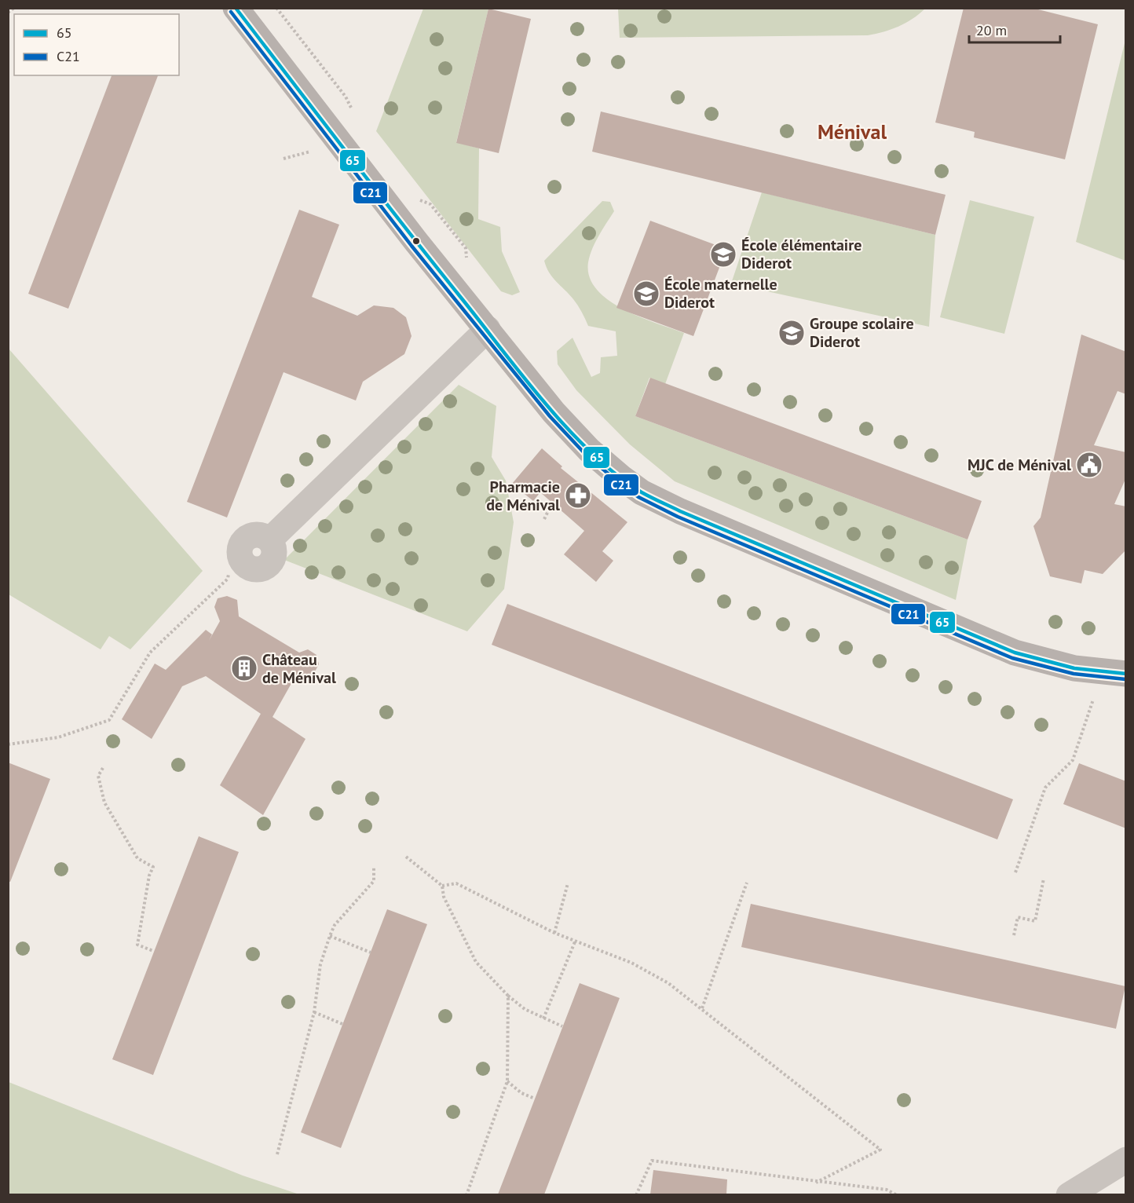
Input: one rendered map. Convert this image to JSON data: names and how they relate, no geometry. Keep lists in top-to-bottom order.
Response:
{
  "districts": ["Ménival"],
  "places": {
    "school or university": ["École élémentaire Diderot", "École maternelle Diderot", "Groupe scolaire Diderot"],
    "public building": ["MJC de Ménival"],
    "pharmacy": ["Pharmacie de Ménival"],
    "building": ["Château de Ménival"]
  },
  "lines": ["transit line 65", "transit line C21"],
  "legend": ["65", "C21"],
  "scale_bar": "20 m"
}
